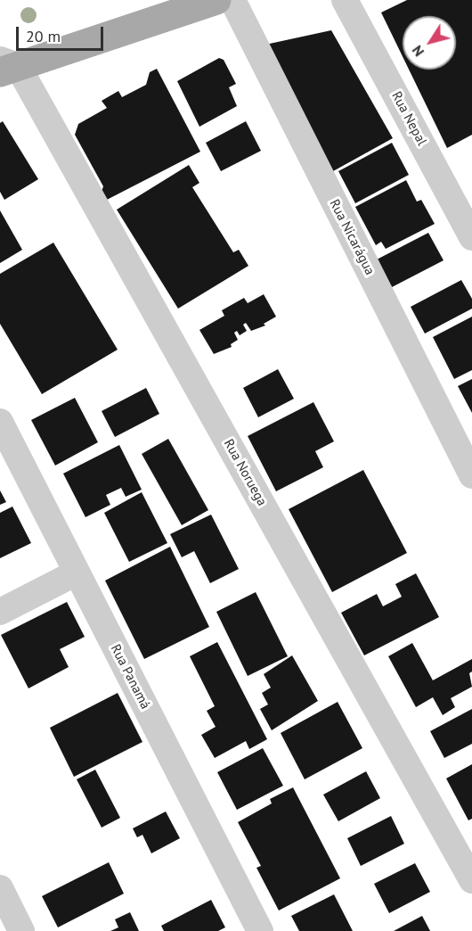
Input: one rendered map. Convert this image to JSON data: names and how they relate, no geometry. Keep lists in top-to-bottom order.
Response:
{
  "streets": {
    "street": [
      "Rua Nepal",
      "Rua Nicarágua",
      "Rua Noruega",
      "Rua Panamá"
    ]
  },
  "scale_bar": "20 m",
  "north": "bottom left"
}
